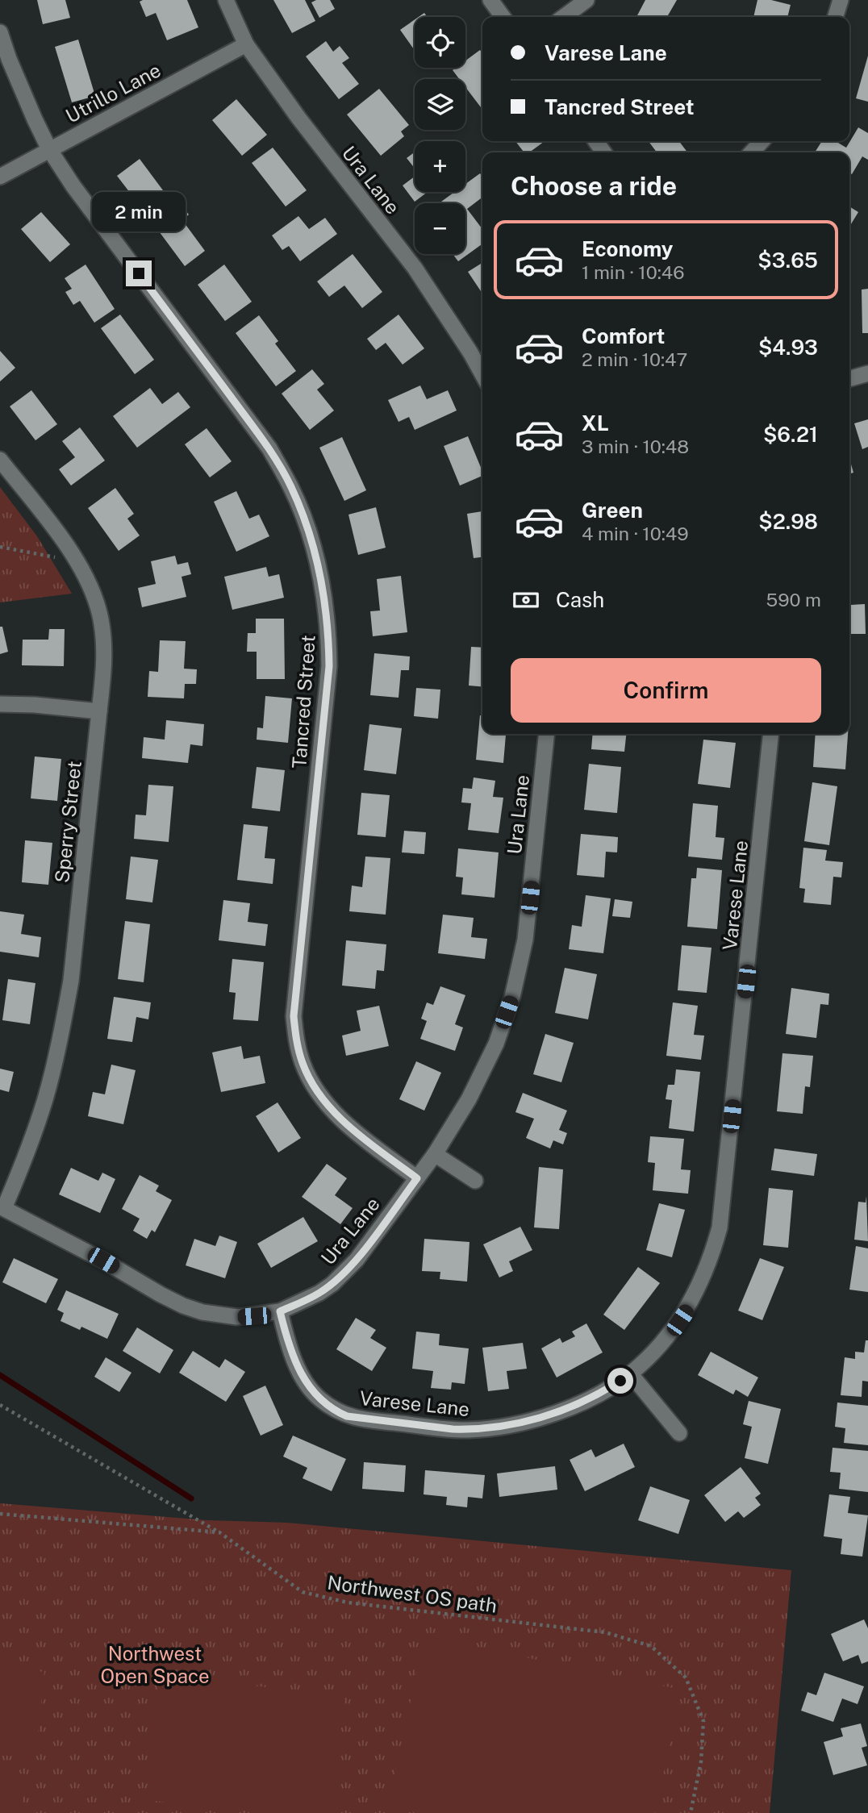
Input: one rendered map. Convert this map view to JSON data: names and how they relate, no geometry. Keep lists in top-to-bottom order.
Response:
{
  "streets": {
    "street": [
      "Utrillo Lane",
      "Ura Lane",
      "Tancred Street",
      "Sperry Street",
      "Varese Lane"
    ],
    "path": ["Northwest OS path"]
  },
  "crossings": [
    ["Utrillo Lane", "Ura Lane"],
    ["Utrillo Lane", "Tancred Street"],
    ["Ura Lane", "Tancred Street"],
    ["Ura Lane", "Sperry Street"],
    ["Ura Lane", "Varese Lane"]
  ],
  "parks": ["Northwest Open Space"],
  "page": {
    "map_buttons": ["+", "−"],
    "banner": ["Varese Lane", "Tancred Street"],
    "heading": "Choose a ride",
    "bubble": "2 min",
    "list": [
      {
        "name": "Economy",
        "note": "1 min · 10:46",
        "value": "$3.65"
      },
      {
        "name": "Comfort",
        "note": "2 min · 10:47",
        "value": "$4.93"
      },
      {
        "name": "XL",
        "note": "3 min · 10:48",
        "value": "$6.21"
      },
      {
        "name": "Green",
        "note": "4 min · 10:49",
        "value": "$2.98"
      }
    ],
    "pay": ["Cash", "590 m"],
    "buttons": "Confirm"
  }
}
